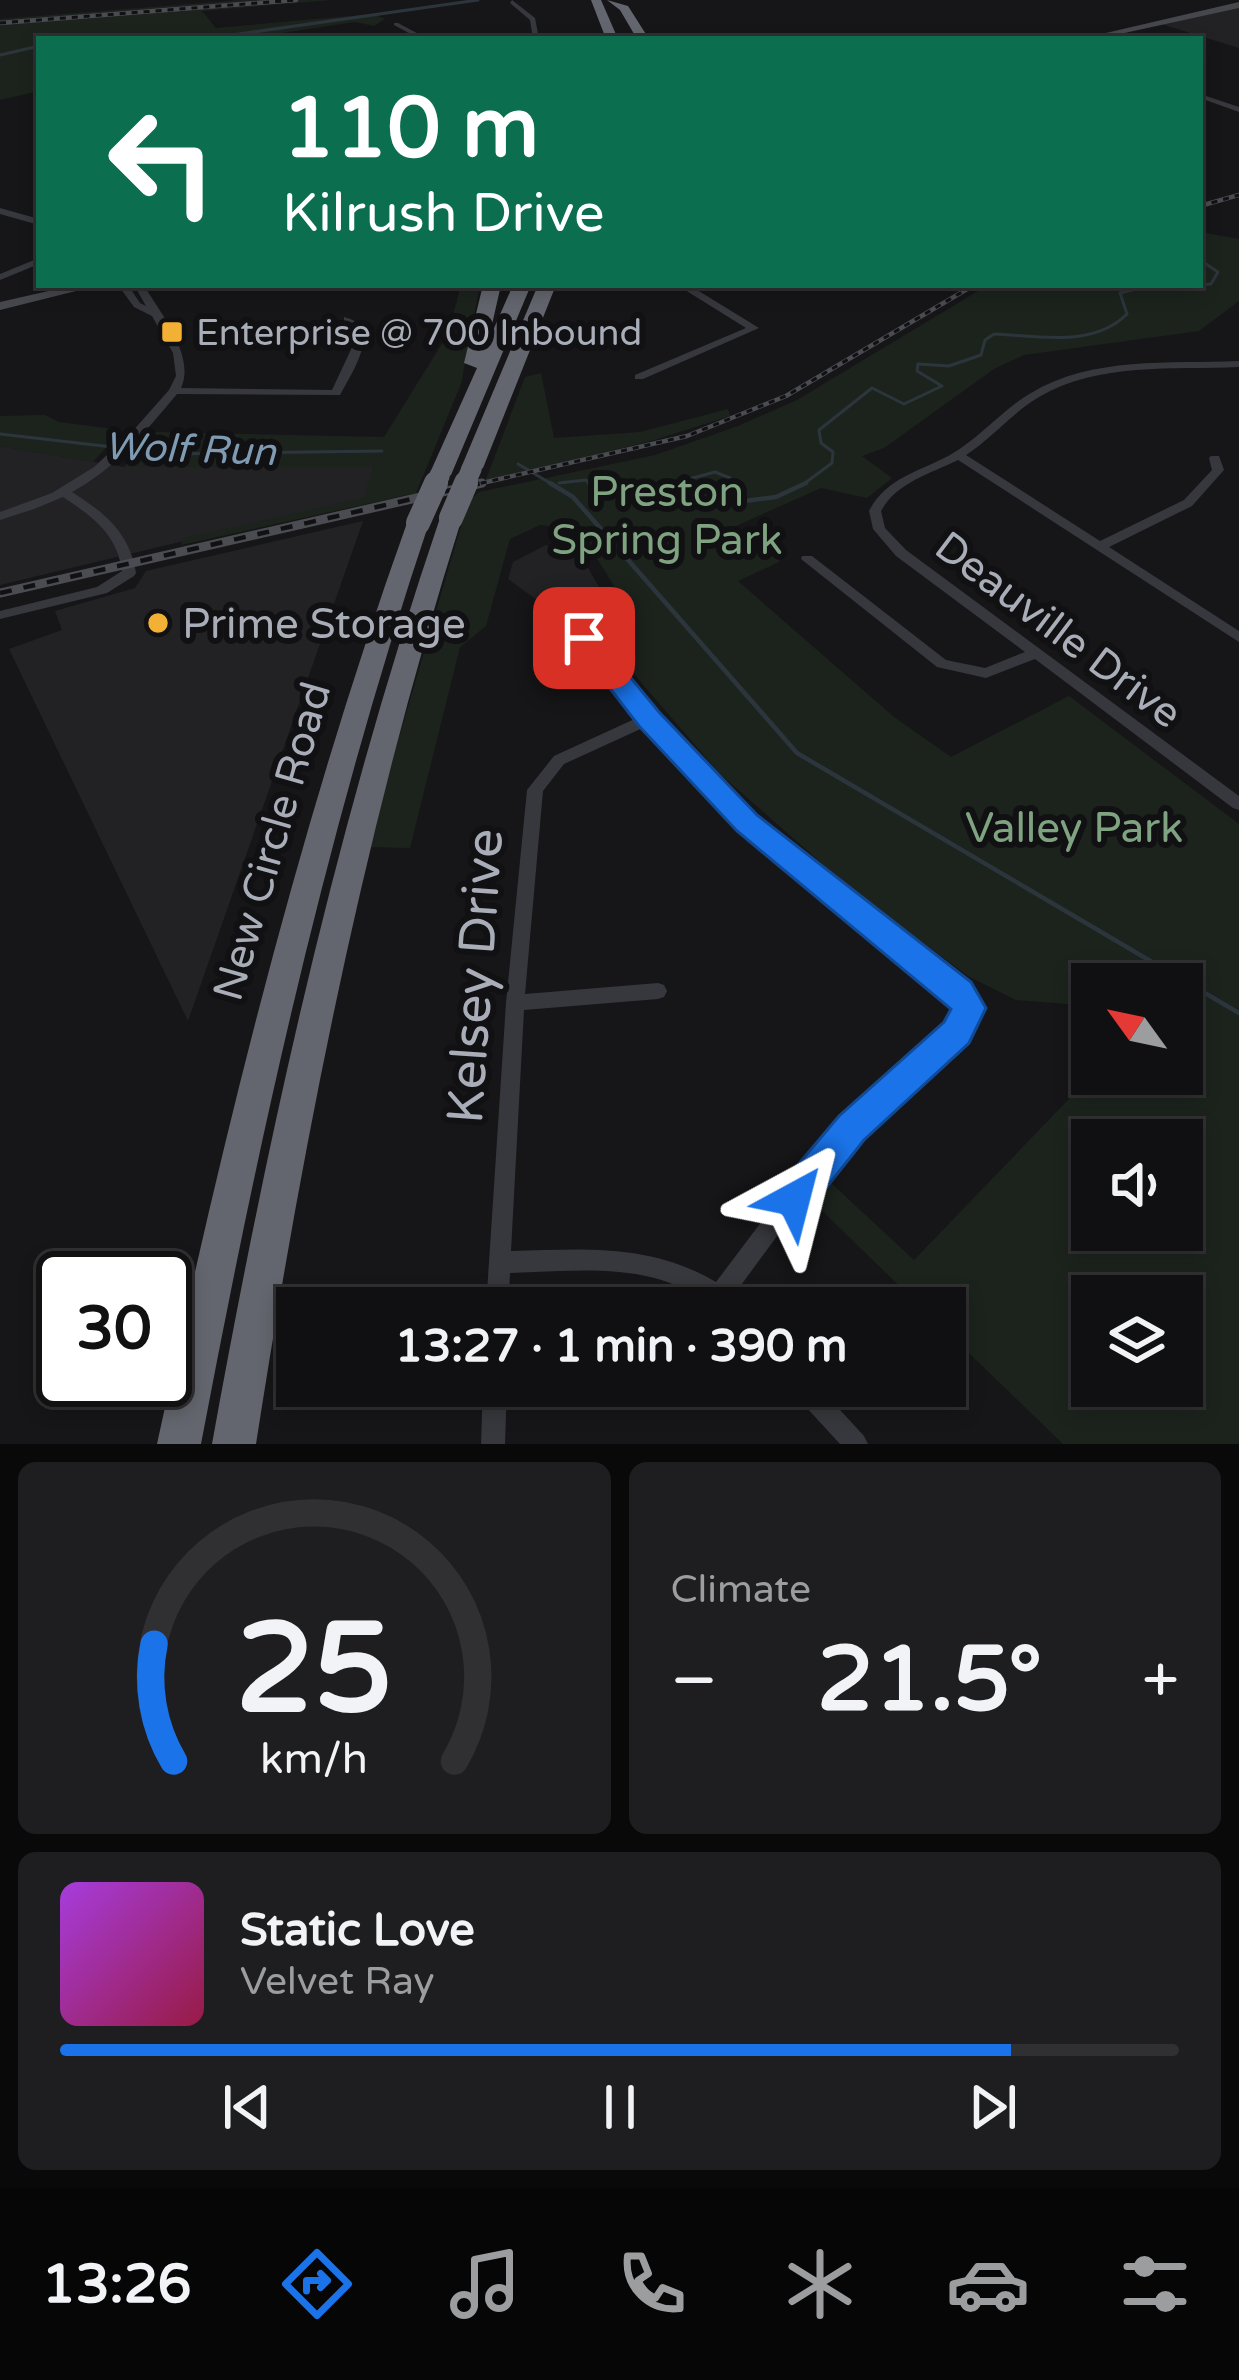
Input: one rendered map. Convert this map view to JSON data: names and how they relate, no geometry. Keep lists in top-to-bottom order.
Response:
{
  "streets": {
    "highway": ["New Circle Road"],
    "street": ["Deauville Drive", "Kelsey Drive"]
  },
  "water": ["Wolf Run"],
  "parks": ["Preston Spring Park", "Valley Park"],
  "places": {
    "transit": ["Enterprise @ 700 Inbound"],
    "other": ["Prime Storage"]
  },
  "north": "top left",
  "page": {
    "turn": ["110 m", "Kilrush Drive"],
    "limit": "30",
    "trip": "13:27 · 1 min · 390 m",
    "tile": "Climate",
    "heat": ["−", "21.5°", "+"],
    "song": ["Static Love", "Velvet Ray"],
    "tabs": "13:26",
    "gauge": ["25", "km/h"]
  }
}
